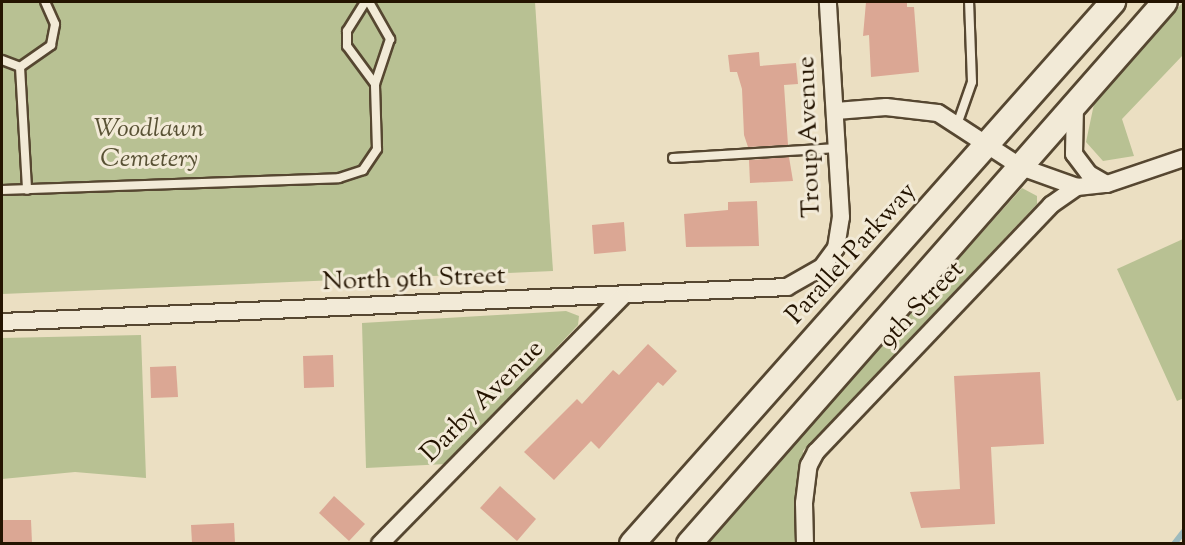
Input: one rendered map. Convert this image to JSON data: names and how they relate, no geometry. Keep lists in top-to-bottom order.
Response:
{
  "streets": {
    "main road": ["Parallel Parkway"],
    "street": [
      "Troup Avenue",
      "North 9th Street",
      "9th Street",
      "Darby Avenue"
    ]
  },
  "crossings": [
    ["Troup Avenue", "North 9th Street"],
    ["North 9th Street", "Darby Avenue"]
  ],
  "parks": ["Woodlawn Cemetery"]
}
